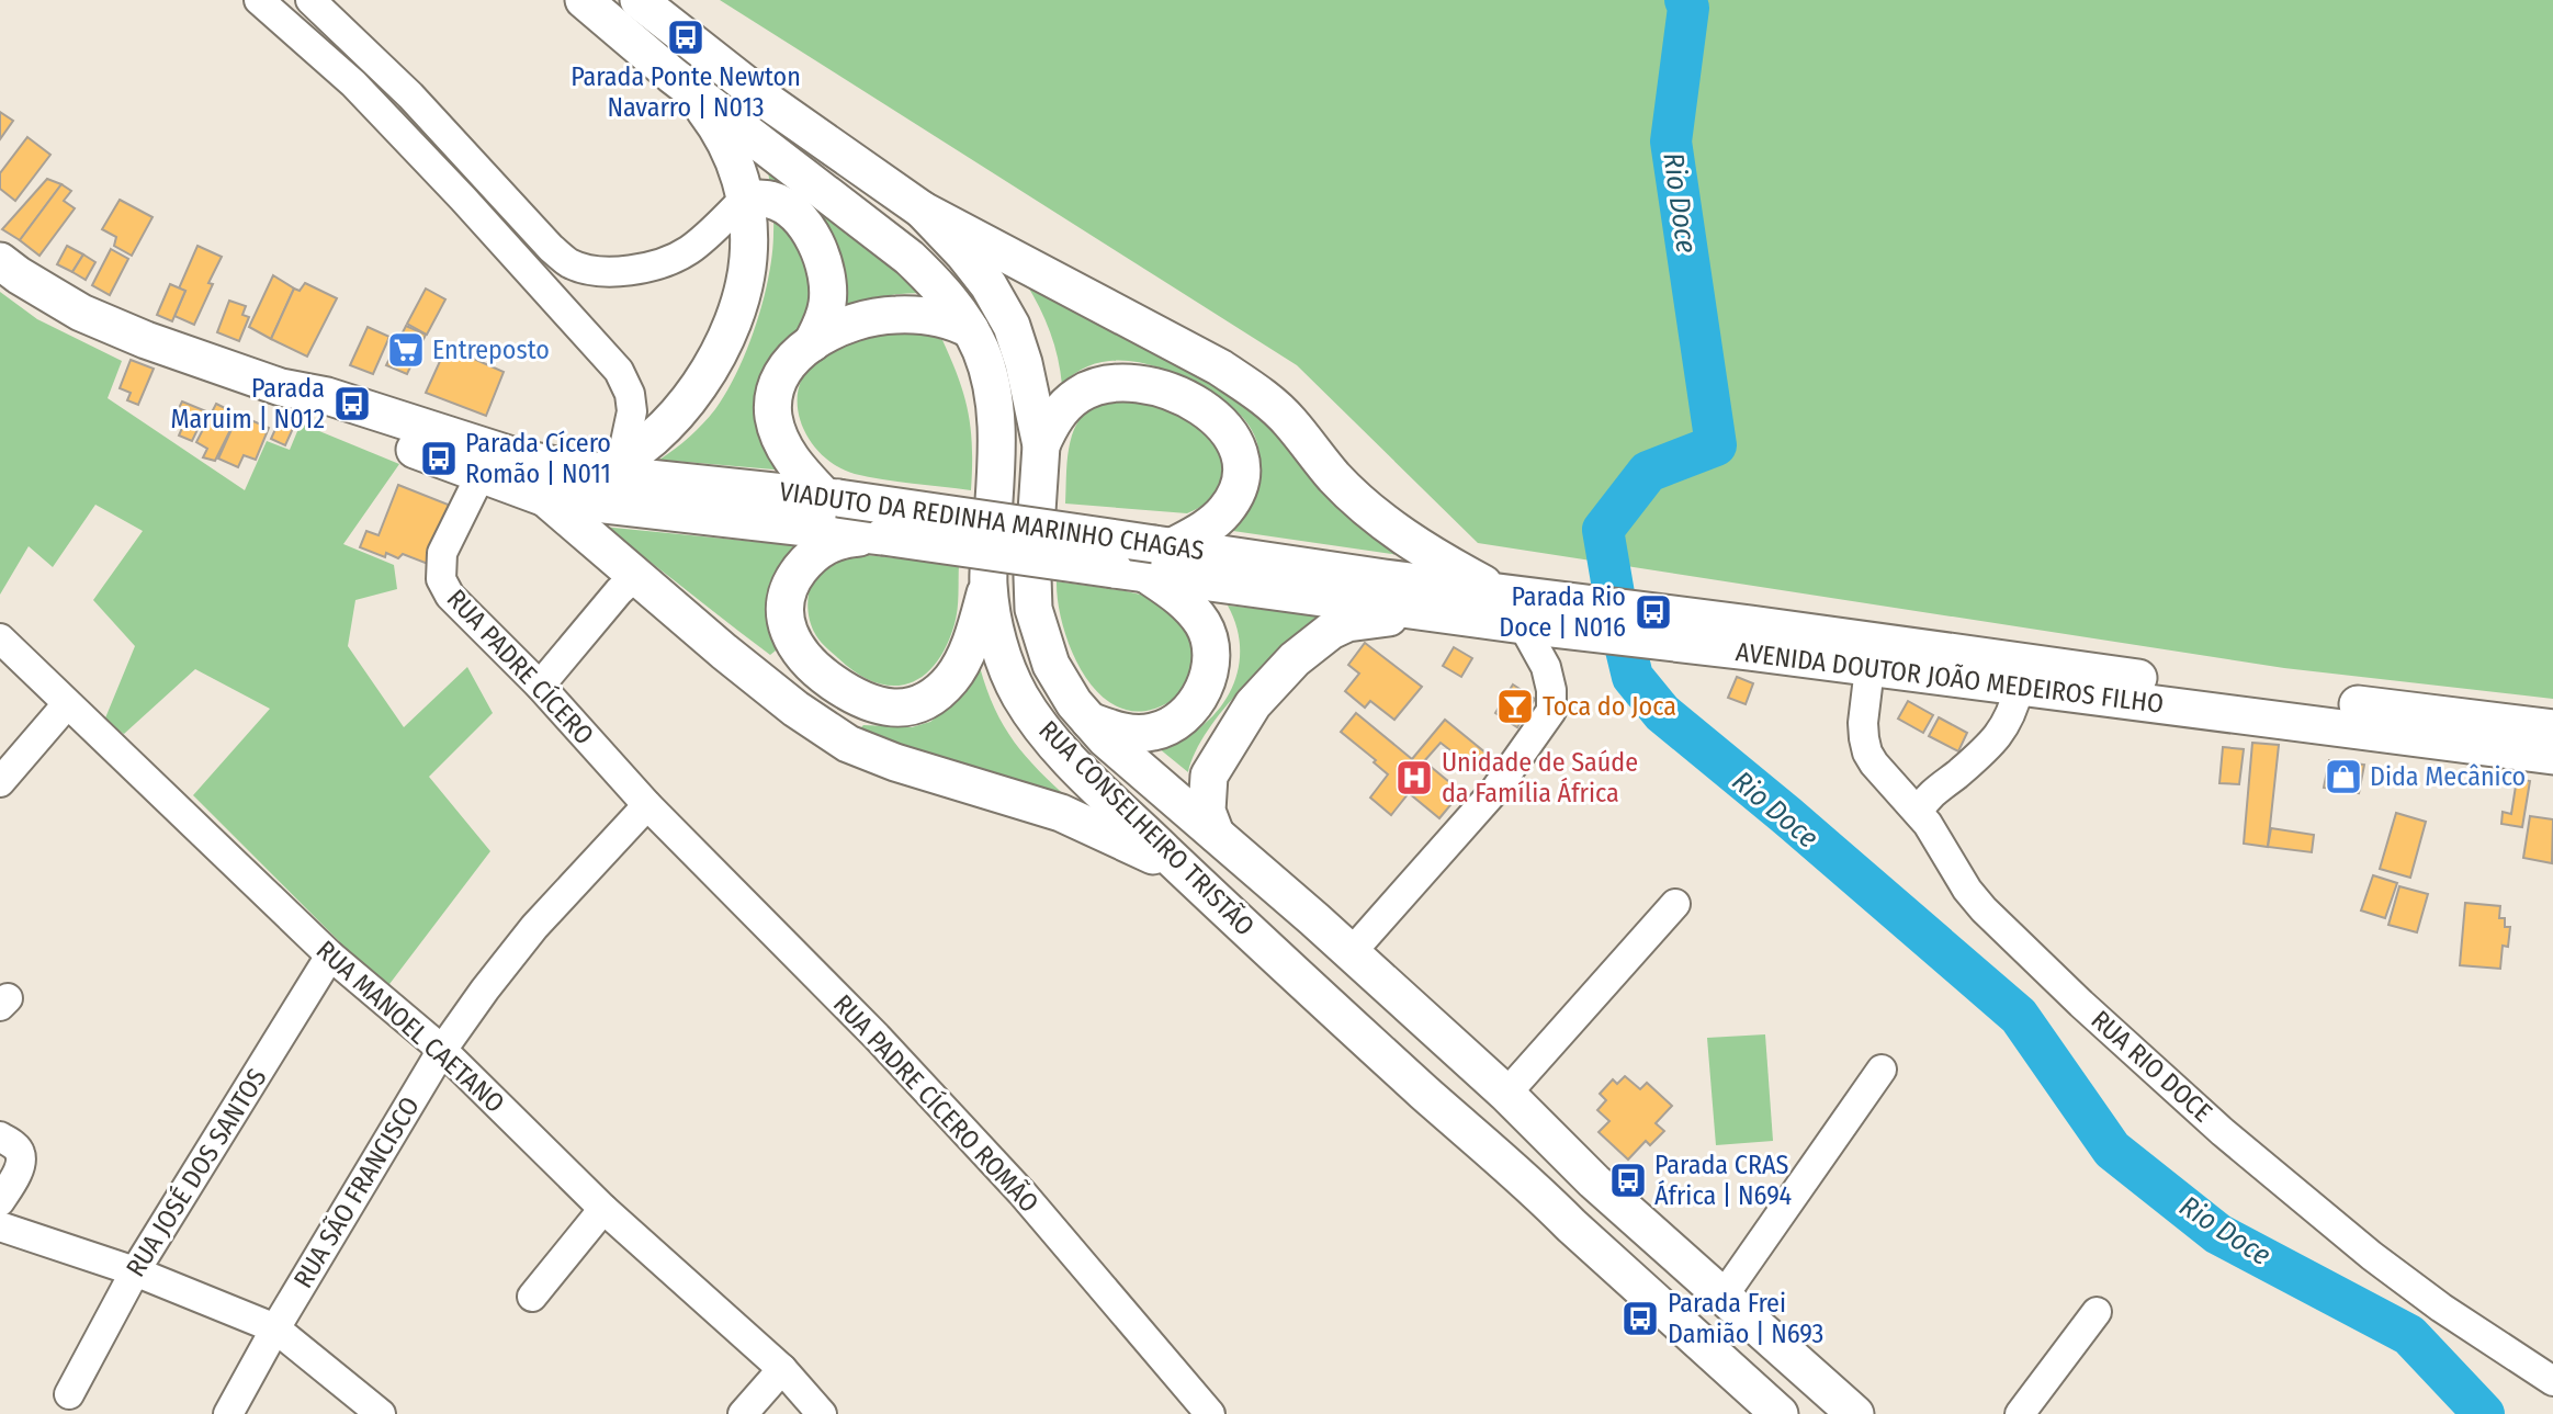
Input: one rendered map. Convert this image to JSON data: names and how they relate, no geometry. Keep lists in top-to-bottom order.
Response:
{
  "streets": {
    "main road": ["VIADUTO DA REDINHA MARINHO CHAGAS", "AVENIDA DOUTOR JOÃO MEDEIROS FILHO", "RUA CONSELHEIRO TRISTÃO"],
    "street": [
      "RUA PADRE CÍCERO",
      "RUA MANOEL CAETANO",
      "RUA RIO DOCE",
      "RUA PADRE CÍCERO ROMÃO",
      "RUA JOSÉ DOS SANTOS",
      "RUA SÃO FRANCISCO"
    ]
  },
  "crossings": [
    ["VIADUTO DA REDINHA MARINHO CHAGAS", "AVENIDA DOUTOR JOÃO MEDEIROS FILHO"],
    ["RUA PADRE CÍCERO", "RUA PADRE CÍCERO ROMÃO"],
    ["RUA PADRE CÍCERO", "RUA SÃO FRANCISCO"],
    ["AVENIDA DOUTOR JOÃO MEDEIROS FILHO", "RUA RIO DOCE"],
    ["RUA MANOEL CAETANO", "RUA JOSÉ DOS SANTOS"],
    ["RUA MANOEL CAETANO", "RUA SÃO FRANCISCO"],
    ["RUA PADRE CÍCERO ROMÃO", "RUA SÃO FRANCISCO"]
  ],
  "water": ["Rio Doce"],
  "places": {
    "bus stop": [
      "Parada Ponte Newton Navarro | N013",
      "Parada Maruim | N012",
      "Parada Cícero Romão | N011",
      "Parada Rio Doce | N016",
      "Parada CRAS África | N694",
      "Parada Frei Damião | N693"
    ],
    "supermarket": ["Entreposto"],
    "bar": ["Toca do Joca"],
    "shop": ["Dida Mecânico"],
    "hospital": ["Unidade de Saúde da Família África"]
  }
}
